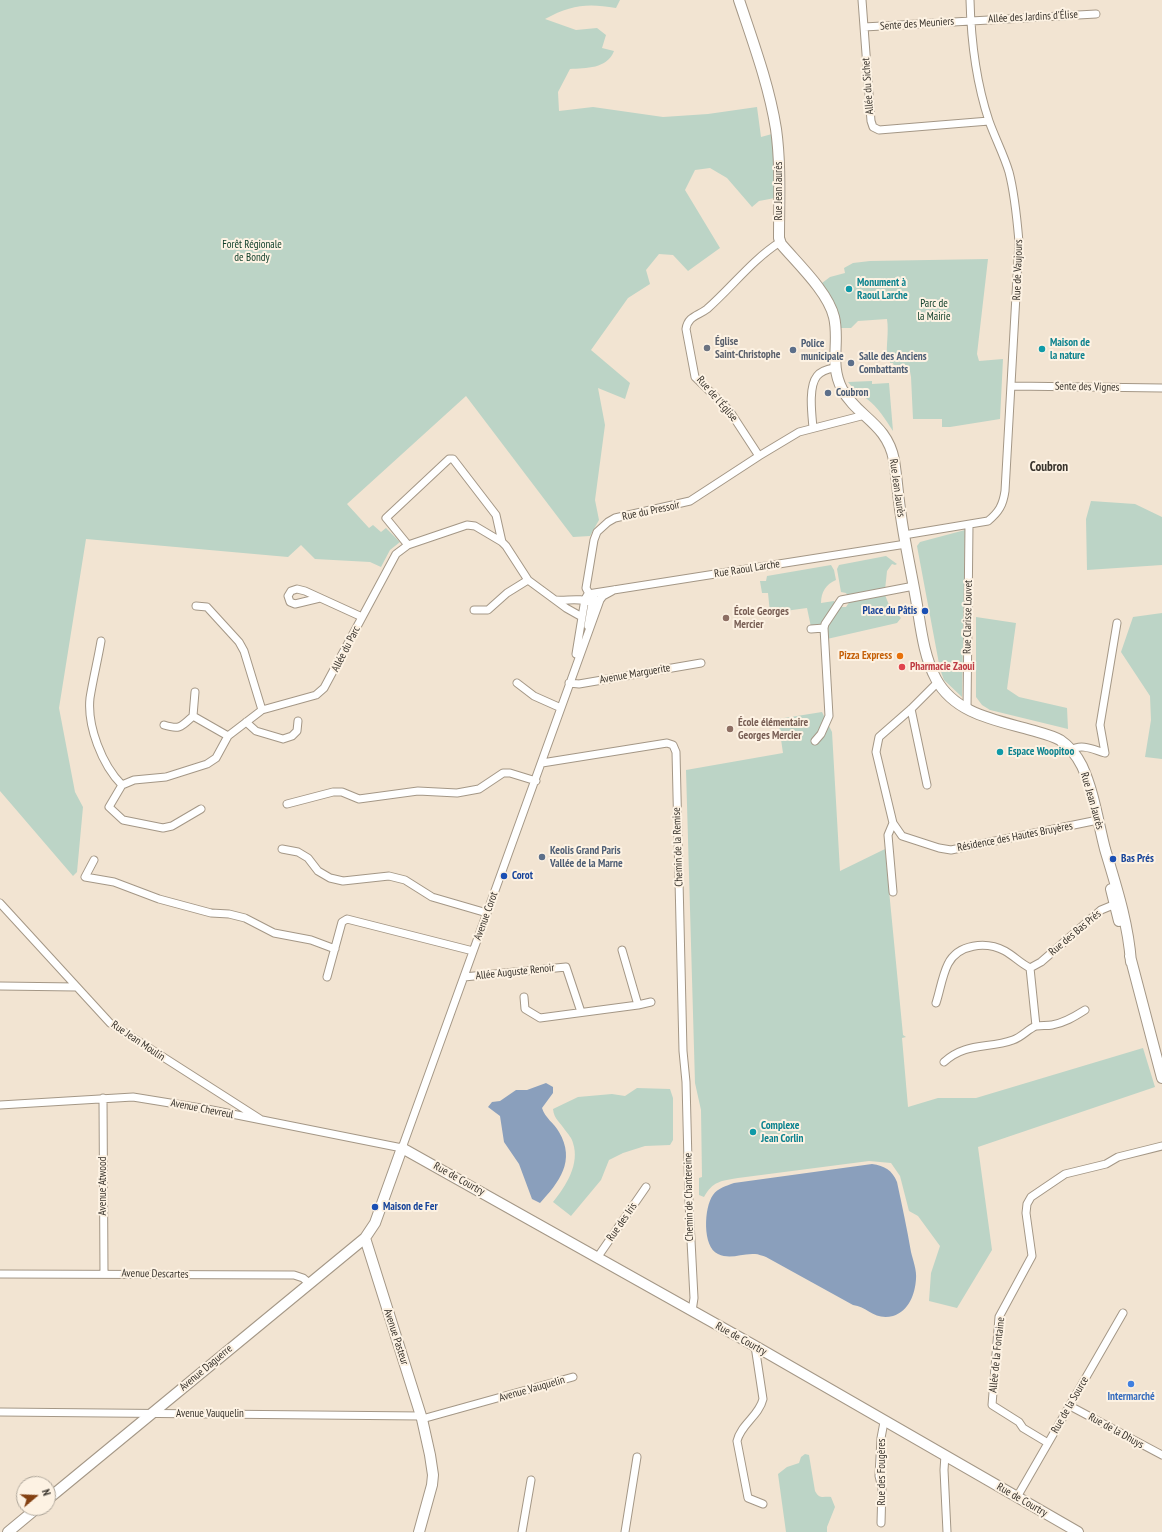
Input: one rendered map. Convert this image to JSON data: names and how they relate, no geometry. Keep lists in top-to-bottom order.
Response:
{
  "streets": {
    "street": [
      "Allée des Jardins d'Élise",
      "Sente des Meuniers",
      "Allée du Sichet",
      "Rue Jean Jaurès",
      "Rue de Vaujours",
      "Sente des Vignes",
      "Rue de l'Église",
      "Rue du Pressoir",
      "Rue Raoul Larche",
      "Rue Clarisse Louvet",
      "Allée du Parc",
      "Avenue Marguerite",
      "Résidence des Hautes Bruyères",
      "Chemin de la Remise",
      "Avenue Corot",
      "Rue des Bas Prés",
      "Allée Auguste Renoir",
      "Rue Jean Moulin",
      "Avenue Chevreul",
      "Rue de Courtry",
      "Avenue Atwood",
      "Chemin de Chantereine",
      "Rue des Iris",
      "Avenue Descartes",
      "Avenue Pasteur",
      "Allée de la Fontaine",
      "Avenue Daguerre",
      "Avenue Vauquelin",
      "Rue de la Source",
      "Rue de la Dhuys",
      "Rue des Fougères"
    ]
  },
  "crossings": [
    ["Allée des Jardins d'Élise", "Sente des Meuniers"],
    ["Allée des Jardins d'Élise", "Rue de Vaujours"],
    ["Sente des Meuniers", "Allée du Sichet"],
    ["Sente des Meuniers", "Rue de Vaujours"],
    ["Allée du Sichet", "Rue de Vaujours"],
    ["Rue Jean Jaurès", "Rue de l'Église"],
    ["Rue Jean Jaurès", "Rue du Pressoir"],
    ["Rue Jean Jaurès", "Rue Raoul Larche"],
    ["Rue Jean Jaurès", "Rue Clarisse Louvet"],
    ["Rue Jean Jaurès", "Résidence des Hautes Bruyères"],
    ["Rue Jean Jaurès", "Rue des Bas Prés"],
    ["Rue de Vaujours", "Sente des Vignes"],
    ["Rue de Vaujours", "Rue Raoul Larche"],
    ["Rue de Vaujours", "Rue Clarisse Louvet"],
    ["Rue de l'Église", "Rue du Pressoir"],
    ["Rue du Pressoir", "Rue Raoul Larche"],
    ["Rue du Pressoir", "Avenue Corot"],
    ["Rue Raoul Larche", "Rue Clarisse Louvet"],
    ["Rue Raoul Larche", "Avenue Corot"],
    ["Allée du Parc", "Avenue Corot"],
    ["Avenue Marguerite", "Avenue Corot"],
    ["Chemin de la Remise", "Avenue Corot"],
    ["Chemin de la Remise", "Chemin de Chantereine"],
    ["Avenue Corot", "Allée Auguste Renoir"],
    ["Avenue Corot", "Avenue Chevreul"],
    ["Avenue Corot", "Rue de Courtry"],
    ["Rue Jean Moulin", "Avenue Chevreul"],
    ["Avenue Chevreul", "Rue de Courtry"],
    ["Avenue Chevreul", "Avenue Atwood"],
    ["Rue de Courtry", "Chemin de Chantereine"],
    ["Rue de Courtry", "Rue des Iris"],
    ["Rue de Courtry", "Rue de la Source"],
    ["Rue de Courtry", "Rue des Fougères"],
    ["Avenue Atwood", "Avenue Descartes"],
    ["Avenue Descartes", "Avenue Daguerre"],
    ["Avenue Pasteur", "Avenue Daguerre"],
    ["Avenue Pasteur", "Avenue Vauquelin"],
    ["Allée de la Fontaine", "Rue de la Source"],
    ["Avenue Daguerre", "Avenue Vauquelin"],
    ["Rue de la Source", "Rue de la Dhuys"]
  ],
  "districts": ["Coubron"],
  "parks": ["Forêt Régionale de Bondy", "Parc de la Mairie"],
  "places": [
    "Monument à Raoul Larche",
    "Église Saint-Christophe",
    "Maison de la nature",
    "Police municipale",
    "Salle des Anciens Combattants",
    "Coubron",
    "Place du Pâtis",
    "École Georges Mercier",
    "Pizza Express",
    "Pharmacie Zaoui",
    "École élémentaire Georges Mercier",
    "Espace Woopitoo",
    "Keolis Grand Paris Vallée de la Marne",
    "Bas Prés",
    "Corot",
    "Complexe Jean Corlin",
    "Maison de Fer",
    "Intermarché"
  ],
  "north": "right"
}
